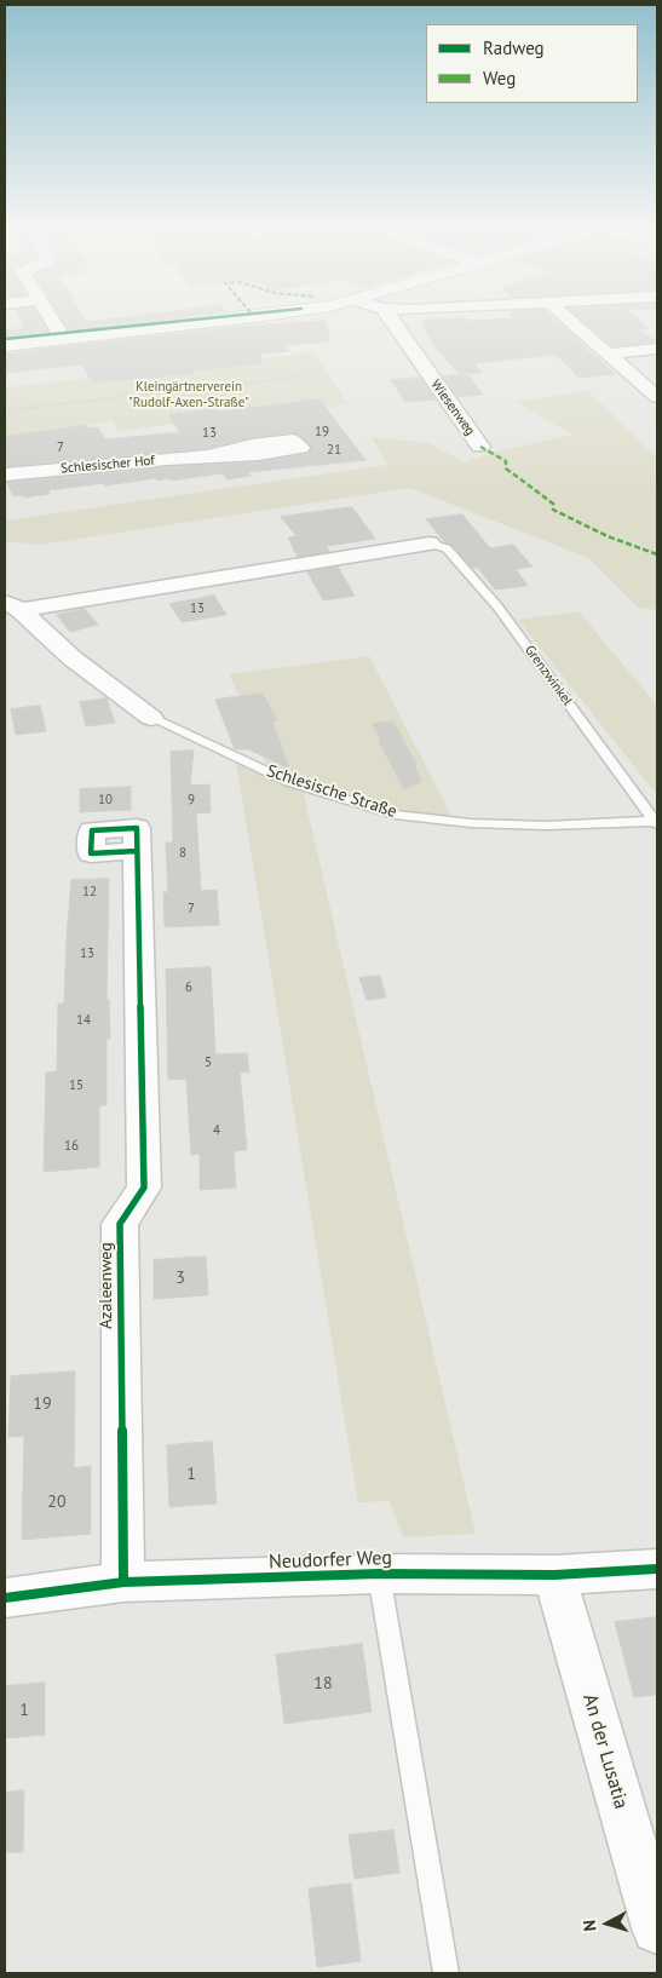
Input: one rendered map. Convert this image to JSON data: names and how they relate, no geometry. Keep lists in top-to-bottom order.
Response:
{
  "streets": {
    "street": [
      "Wiesenweg",
      "Schlesischer Hof",
      "Schlesische Straße",
      "Azaleenweg",
      "Neudorfer Weg",
      "An der Lusatia"
    ],
    "lane": ["Grenzwinkel"]
  },
  "crossings": [
    ["Grenzwinkel", "Schlesische Straße"],
    ["Azaleenweg", "Neudorfer Weg"],
    ["Neudorfer Weg", "An der Lusatia"]
  ],
  "parks": ["Kleingärtnerverein \"Rudolf-Axen-Straße\""],
  "house_numbers": [
    "19",
    "13",
    "7",
    "21",
    "13",
    "10",
    "9",
    "8",
    "12",
    "7",
    "13",
    "6",
    "14",
    "5",
    "15",
    "4",
    "16",
    "3",
    "19",
    "1",
    "20",
    "18",
    "1"
  ],
  "legend": ["Radweg", "Weg"],
  "north": "left"
}
